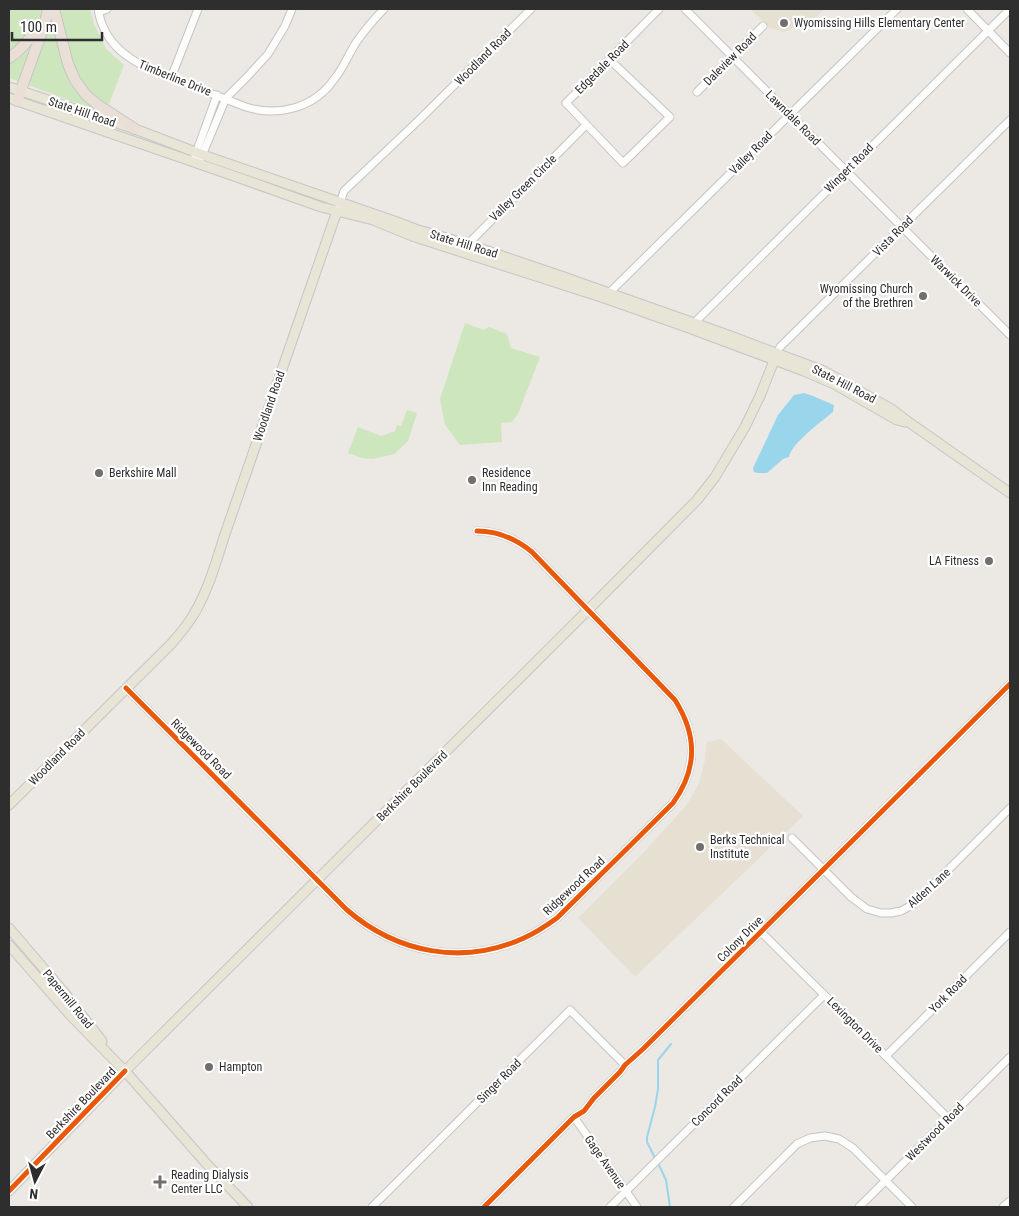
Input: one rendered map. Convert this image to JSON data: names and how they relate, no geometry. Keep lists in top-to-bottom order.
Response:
{
  "streets": {
    "main road": [
      "Woodland Road",
      "State Hill Road",
      "Berkshire Boulevard",
      "Papermill Road"
    ],
    "street": [
      "Daleview Road",
      "Edgedale Road",
      "Timberline Drive",
      "Lawndale Road",
      "Valley Road",
      "Wingert Road",
      "Valley Green Circle",
      "Vista Road",
      "Warwick Drive",
      "Ridgewood Road",
      "Alden Lane",
      "Colony Drive",
      "York Road",
      "Lexington Drive",
      "Singer Road",
      "Concord Road",
      "Westwood Road",
      "Gage Avenue"
    ]
  },
  "crossings": [
    ["Woodland Road", "State Hill Road"],
    ["Woodland Road", "Ridgewood Road"],
    ["Daleview Road", "Lawndale Road"],
    ["Edgedale Road", "Valley Green Circle"],
    ["State Hill Road", "Valley Road"],
    ["State Hill Road", "Wingert Road"],
    ["State Hill Road", "Valley Green Circle"],
    ["State Hill Road", "Vista Road"],
    ["State Hill Road", "Berkshire Boulevard"],
    ["Lawndale Road", "Valley Road"],
    ["Lawndale Road", "Wingert Road"],
    ["Lawndale Road", "Vista Road"],
    ["Lawndale Road", "Warwick Drive"],
    ["Vista Road", "Warwick Drive"],
    ["Vista Road", "Berkshire Boulevard"],
    ["Ridgewood Road", "Berkshire Boulevard"],
    ["Berkshire Boulevard", "Papermill Road"],
    ["Alden Lane", "Colony Drive"],
    ["Colony Drive", "Lexington Drive"],
    ["Colony Drive", "Singer Road"],
    ["Colony Drive", "Gage Avenue"],
    ["York Road", "Lexington Drive"],
    ["Lexington Drive", "Concord Road"],
    ["Lexington Drive", "Westwood Road"],
    ["Concord Road", "Gage Avenue"]
  ],
  "places": {
    "other": [
      "Wyomissing Hills Elementary Center",
      "Wyomissing Church of the Brethren",
      "Berkshire Mall",
      "Residence Inn Reading",
      "LA Fitness",
      "Berks Technical Institute",
      "Hampton"
    ],
    "health": ["Reading Dialysis Center LLC"]
  },
  "scale_bar": "100 m",
  "north": "bottom"
}
